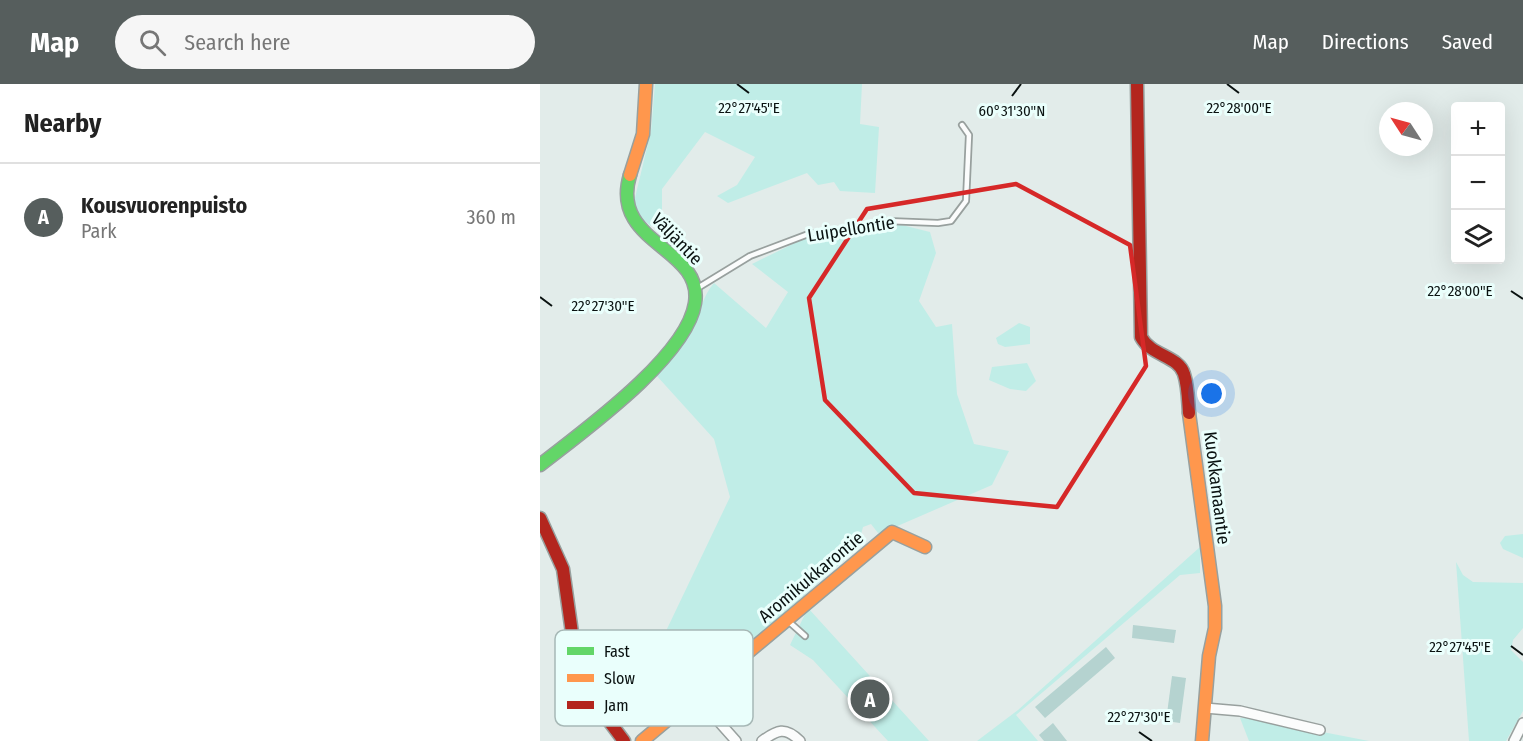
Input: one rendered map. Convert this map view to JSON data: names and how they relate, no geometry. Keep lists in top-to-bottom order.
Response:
{
  "streets": {
    "street": ["Väljäntie", "Kuokkamaantie", "Aromikukkarontie"],
    "lane": ["Luipellontie"]
  },
  "crossings": [
    ["Luipellontie", "Väljäntie"]
  ],
  "legend": ["Fast", "Slow", "Jam"],
  "north": "top left",
  "page": {
    "header": "Map",
    "search": "Search here",
    "nav": ["Map", "Directions", "Saved"],
    "heading": "Nearby",
    "map_buttons": ["+", "−"],
    "list": [
      {
        "mark": "A",
        "name": "Kousvuorenpuisto",
        "note": "Park",
        "value": "360 m"
      }
    ],
    "pins": "A"
  },
  "coordinates": [
    "22°27'45\"E",
    "22°28'00\"E",
    "60°31'30\"N",
    "22°27'30\"E"
  ]
}
